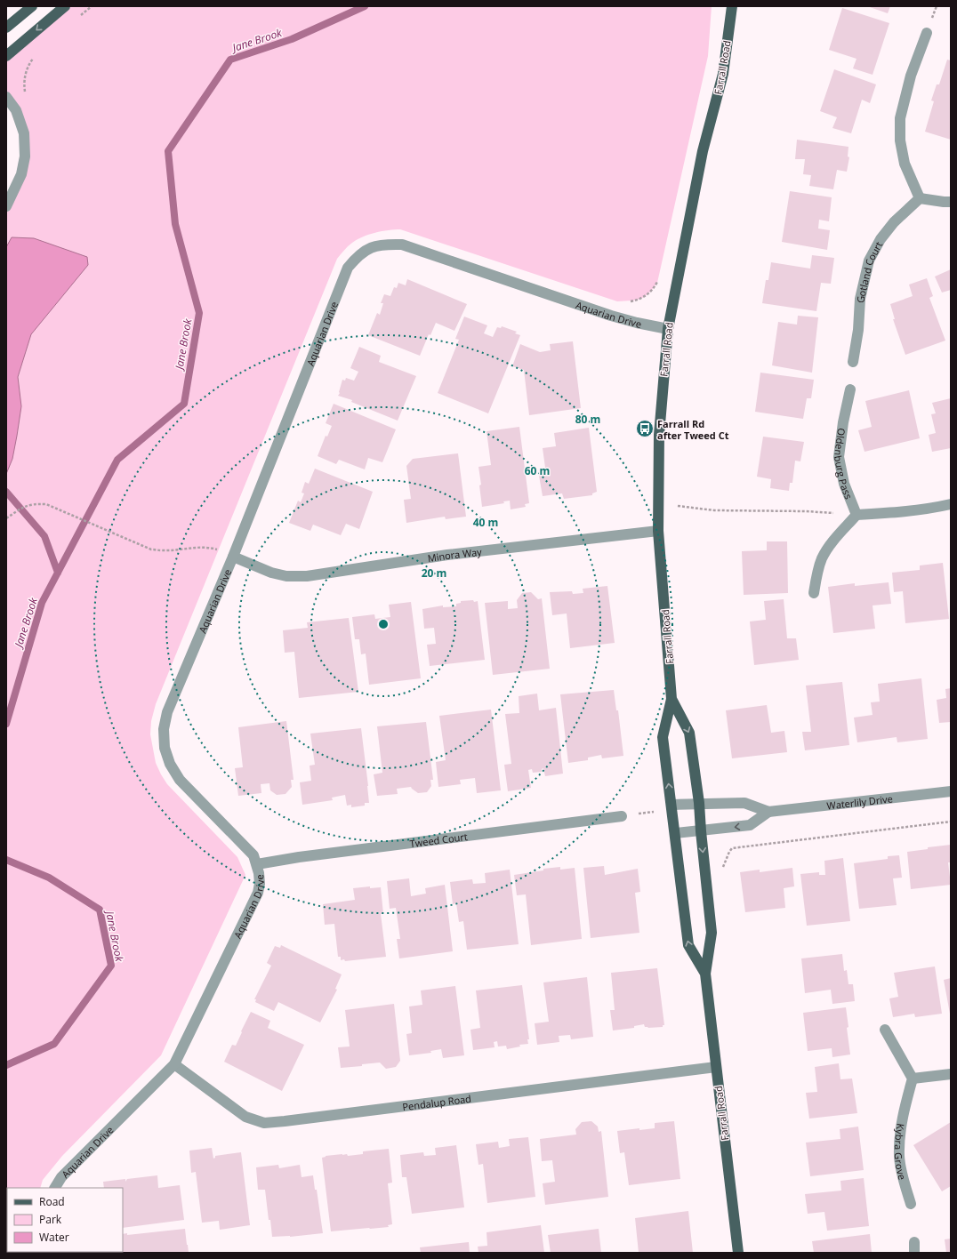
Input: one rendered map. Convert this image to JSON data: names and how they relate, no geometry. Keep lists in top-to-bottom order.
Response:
{
  "streets": {
    "main road": ["Farrall Road"],
    "street": [
      "Gotland Court",
      "Aquarian Drive",
      "Oldenburg Pass",
      "Minora Way",
      "Waterlily Drive",
      "Tweed Court",
      "Pendalup Road",
      "Kybra Grove"
    ]
  },
  "crossings": [
    ["Farrall Road", "Aquarian Drive"],
    ["Farrall Road", "Minora Way"],
    ["Farrall Road", "Waterlily Drive"],
    ["Farrall Road", "Pendalup Road"],
    ["Aquarian Drive", "Minora Way"],
    ["Aquarian Drive", "Tweed Court"],
    ["Aquarian Drive", "Pendalup Road"]
  ],
  "water": ["Jane Brook"],
  "places": {
    "bus stop": ["Farrall Rd after Tweed Ct"]
  },
  "legend": ["Road", "Park", "Water"],
  "rings": [
    "80 m",
    "60 m",
    "40 m",
    "20 m"
  ]
}
